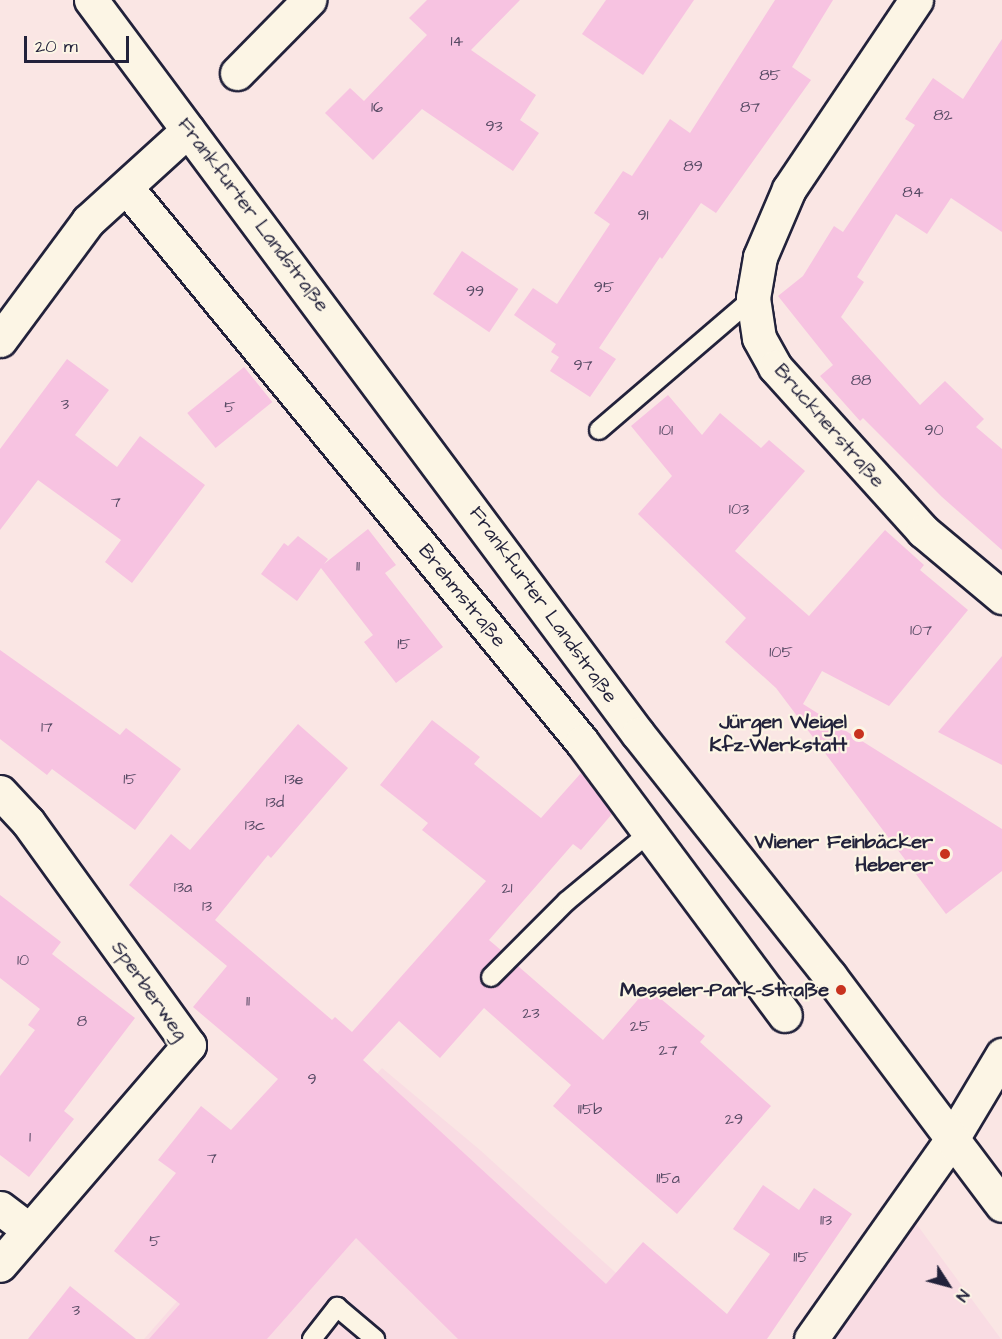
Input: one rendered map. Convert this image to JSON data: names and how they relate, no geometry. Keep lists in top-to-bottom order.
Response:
{
  "streets": {
    "street": [
      "Frankfurter Landstraße",
      "Brucknerstraße",
      "Brehmstraße",
      "Sperberweg"
    ]
  },
  "places": ["Jürgen Weigel Kfz-Werkstatt", "Wiener Feinbäcker Heberer", "Messeler-Park-Straße"],
  "house_numbers": [
    "14",
    "85",
    "16",
    "87",
    "82",
    "93",
    "89",
    "84",
    "91",
    "95",
    "99",
    "97",
    "88",
    "3",
    "5",
    "101",
    "90",
    "7",
    "103",
    "11",
    "107",
    "15",
    "105",
    "17",
    "15",
    "13e",
    "13d",
    "13c",
    "13a",
    "21",
    "13",
    "10",
    "11",
    "23",
    "8",
    "25",
    "27",
    "9",
    "115b",
    "29",
    "1",
    "7",
    "115a",
    "113",
    "5",
    "115",
    "3"
  ],
  "scale_bar": "20 m",
  "north": "bottom right"
}
